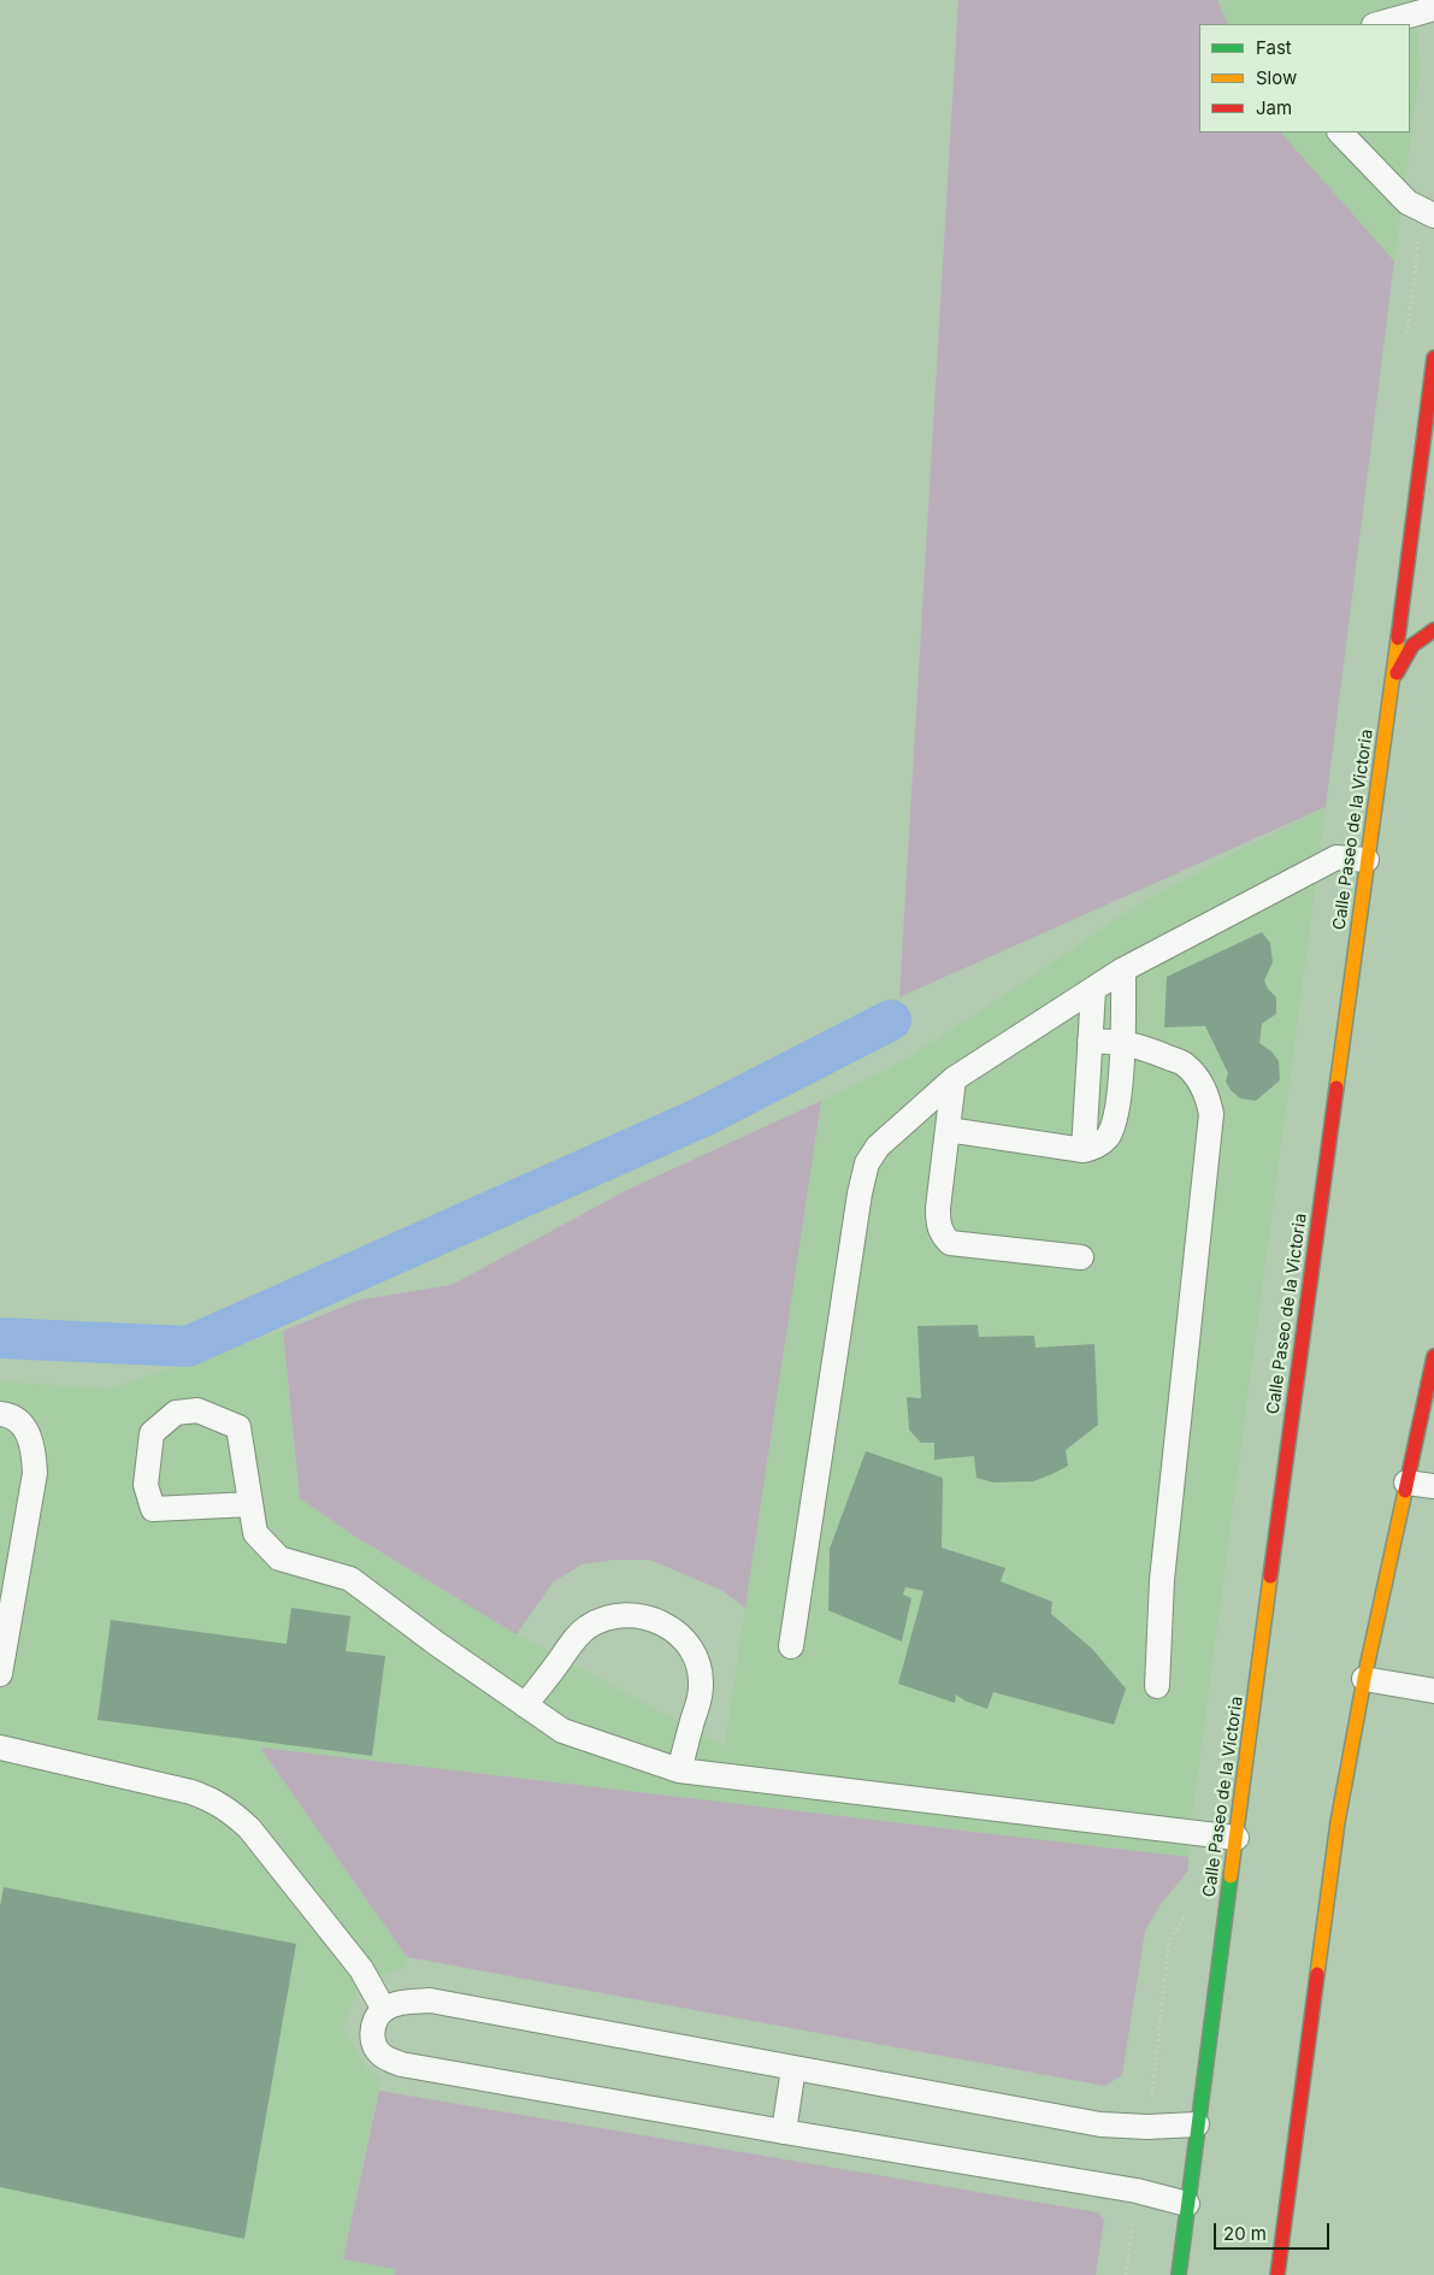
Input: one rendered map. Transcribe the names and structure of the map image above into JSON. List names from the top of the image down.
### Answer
{
  "streets": {
    "main road": ["Calle Paseo de la Victoria"]
  },
  "legend": ["Fast", "Slow", "Jam"],
  "scale_bar": "20 m"
}
